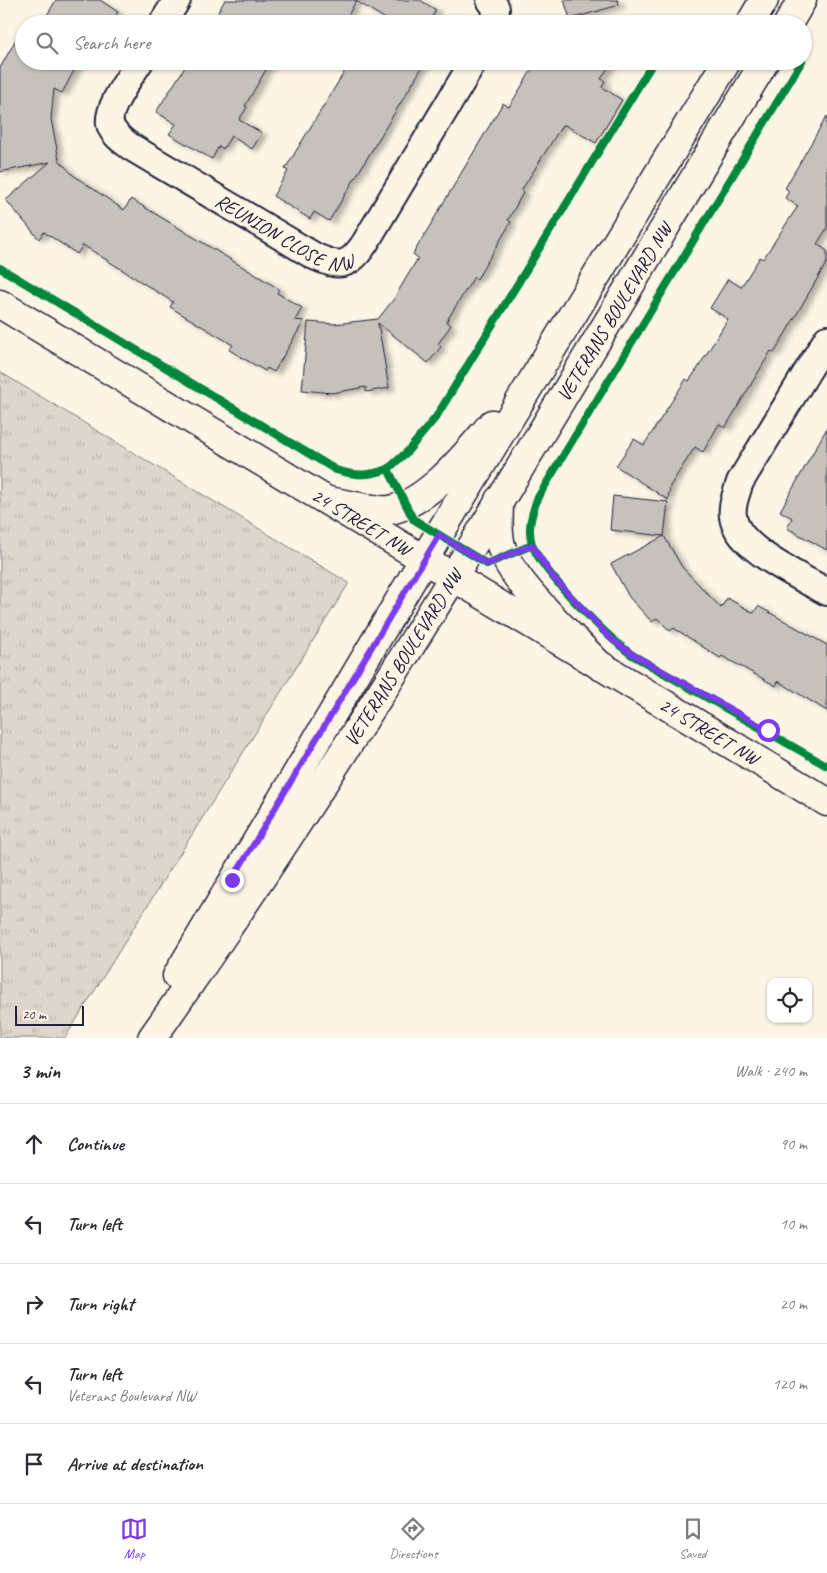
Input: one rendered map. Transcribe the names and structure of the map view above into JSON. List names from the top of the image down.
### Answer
{
  "streets": {
    "main road": ["VETERANS BOULEVARD NW", "24 STREET NW"],
    "street": ["REUNION CLOSE NW"]
  },
  "crossings": [
    ["VETERANS BOULEVARD NW", "24 STREET NW"]
  ],
  "scale_bar": "20 m",
  "page": {
    "search": "Search here",
    "scale": "20 m",
    "heading": ["3 min", "Walk · 240 m"],
    "list": [
      ["Continue", "90 m"],
      ["Turn left", "10 m"],
      ["Turn right", "20 m"],
      ["Turn left", "Veterans Boulevard NW", "120 m"],
      "Arrive at destination"
    ],
    "nav": ["Map", "Directions", "Saved"]
  }
}
